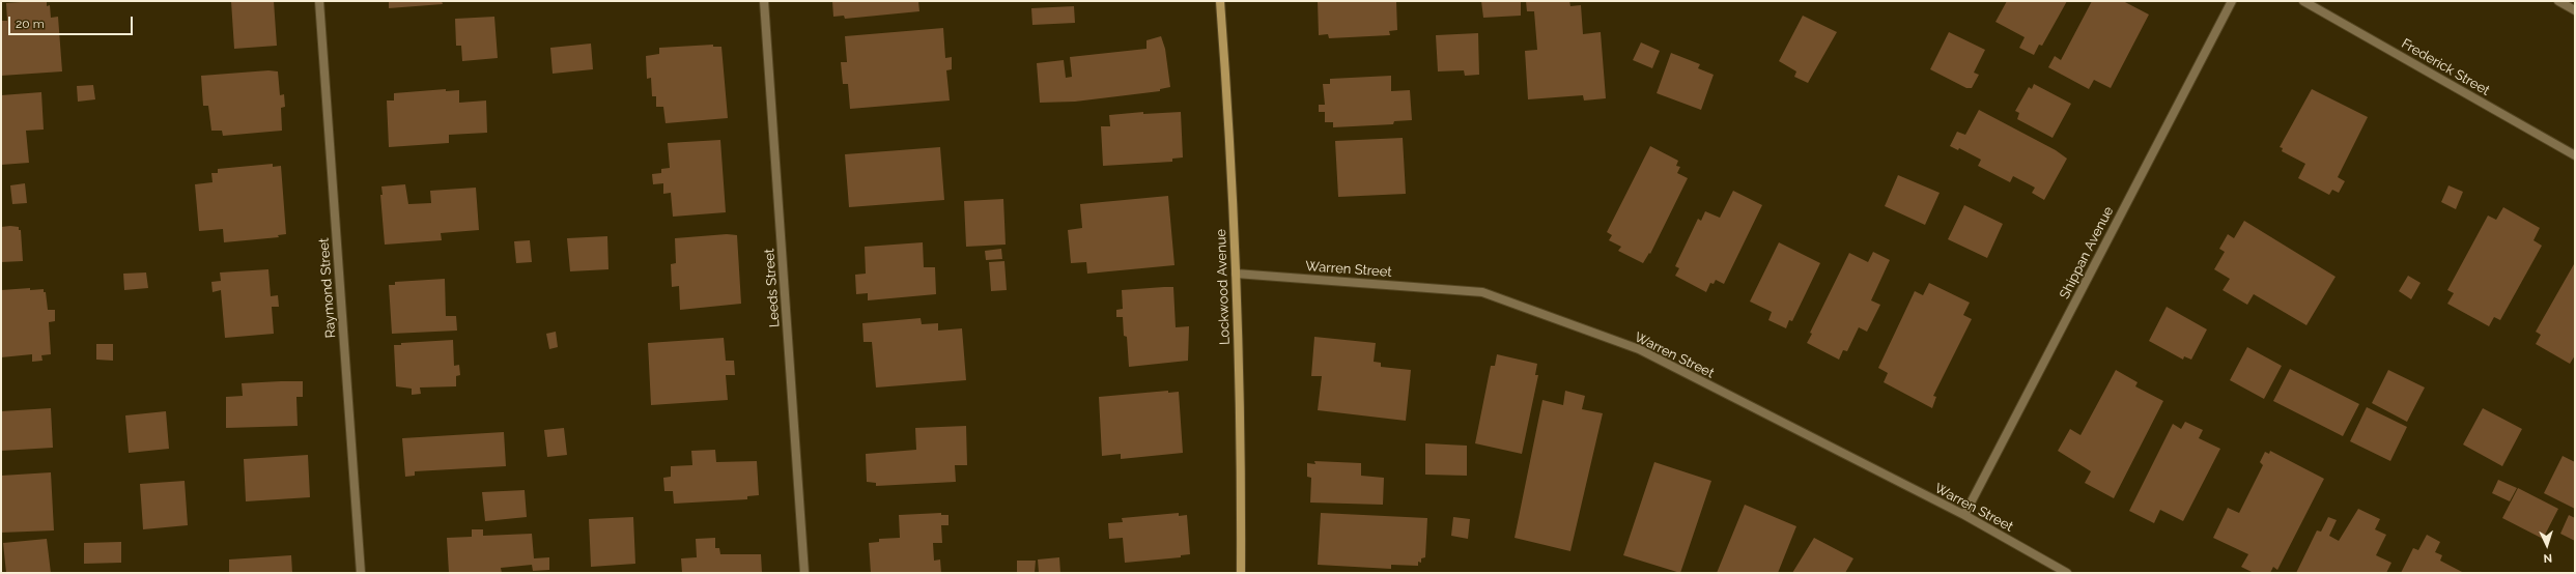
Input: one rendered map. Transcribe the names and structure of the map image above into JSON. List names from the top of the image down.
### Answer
{
  "streets": {
    "street": [
      "Frederick Street",
      "Shippan Avenue",
      "Warren Street",
      "Lockwood Avenue",
      "Raymond Street",
      "Leeds Street"
    ]
  },
  "crossings": [
    ["Shippan Avenue", "Warren Street"],
    ["Warren Street", "Lockwood Avenue"]
  ],
  "scale_bar": "20 m",
  "north": "bottom"
}
